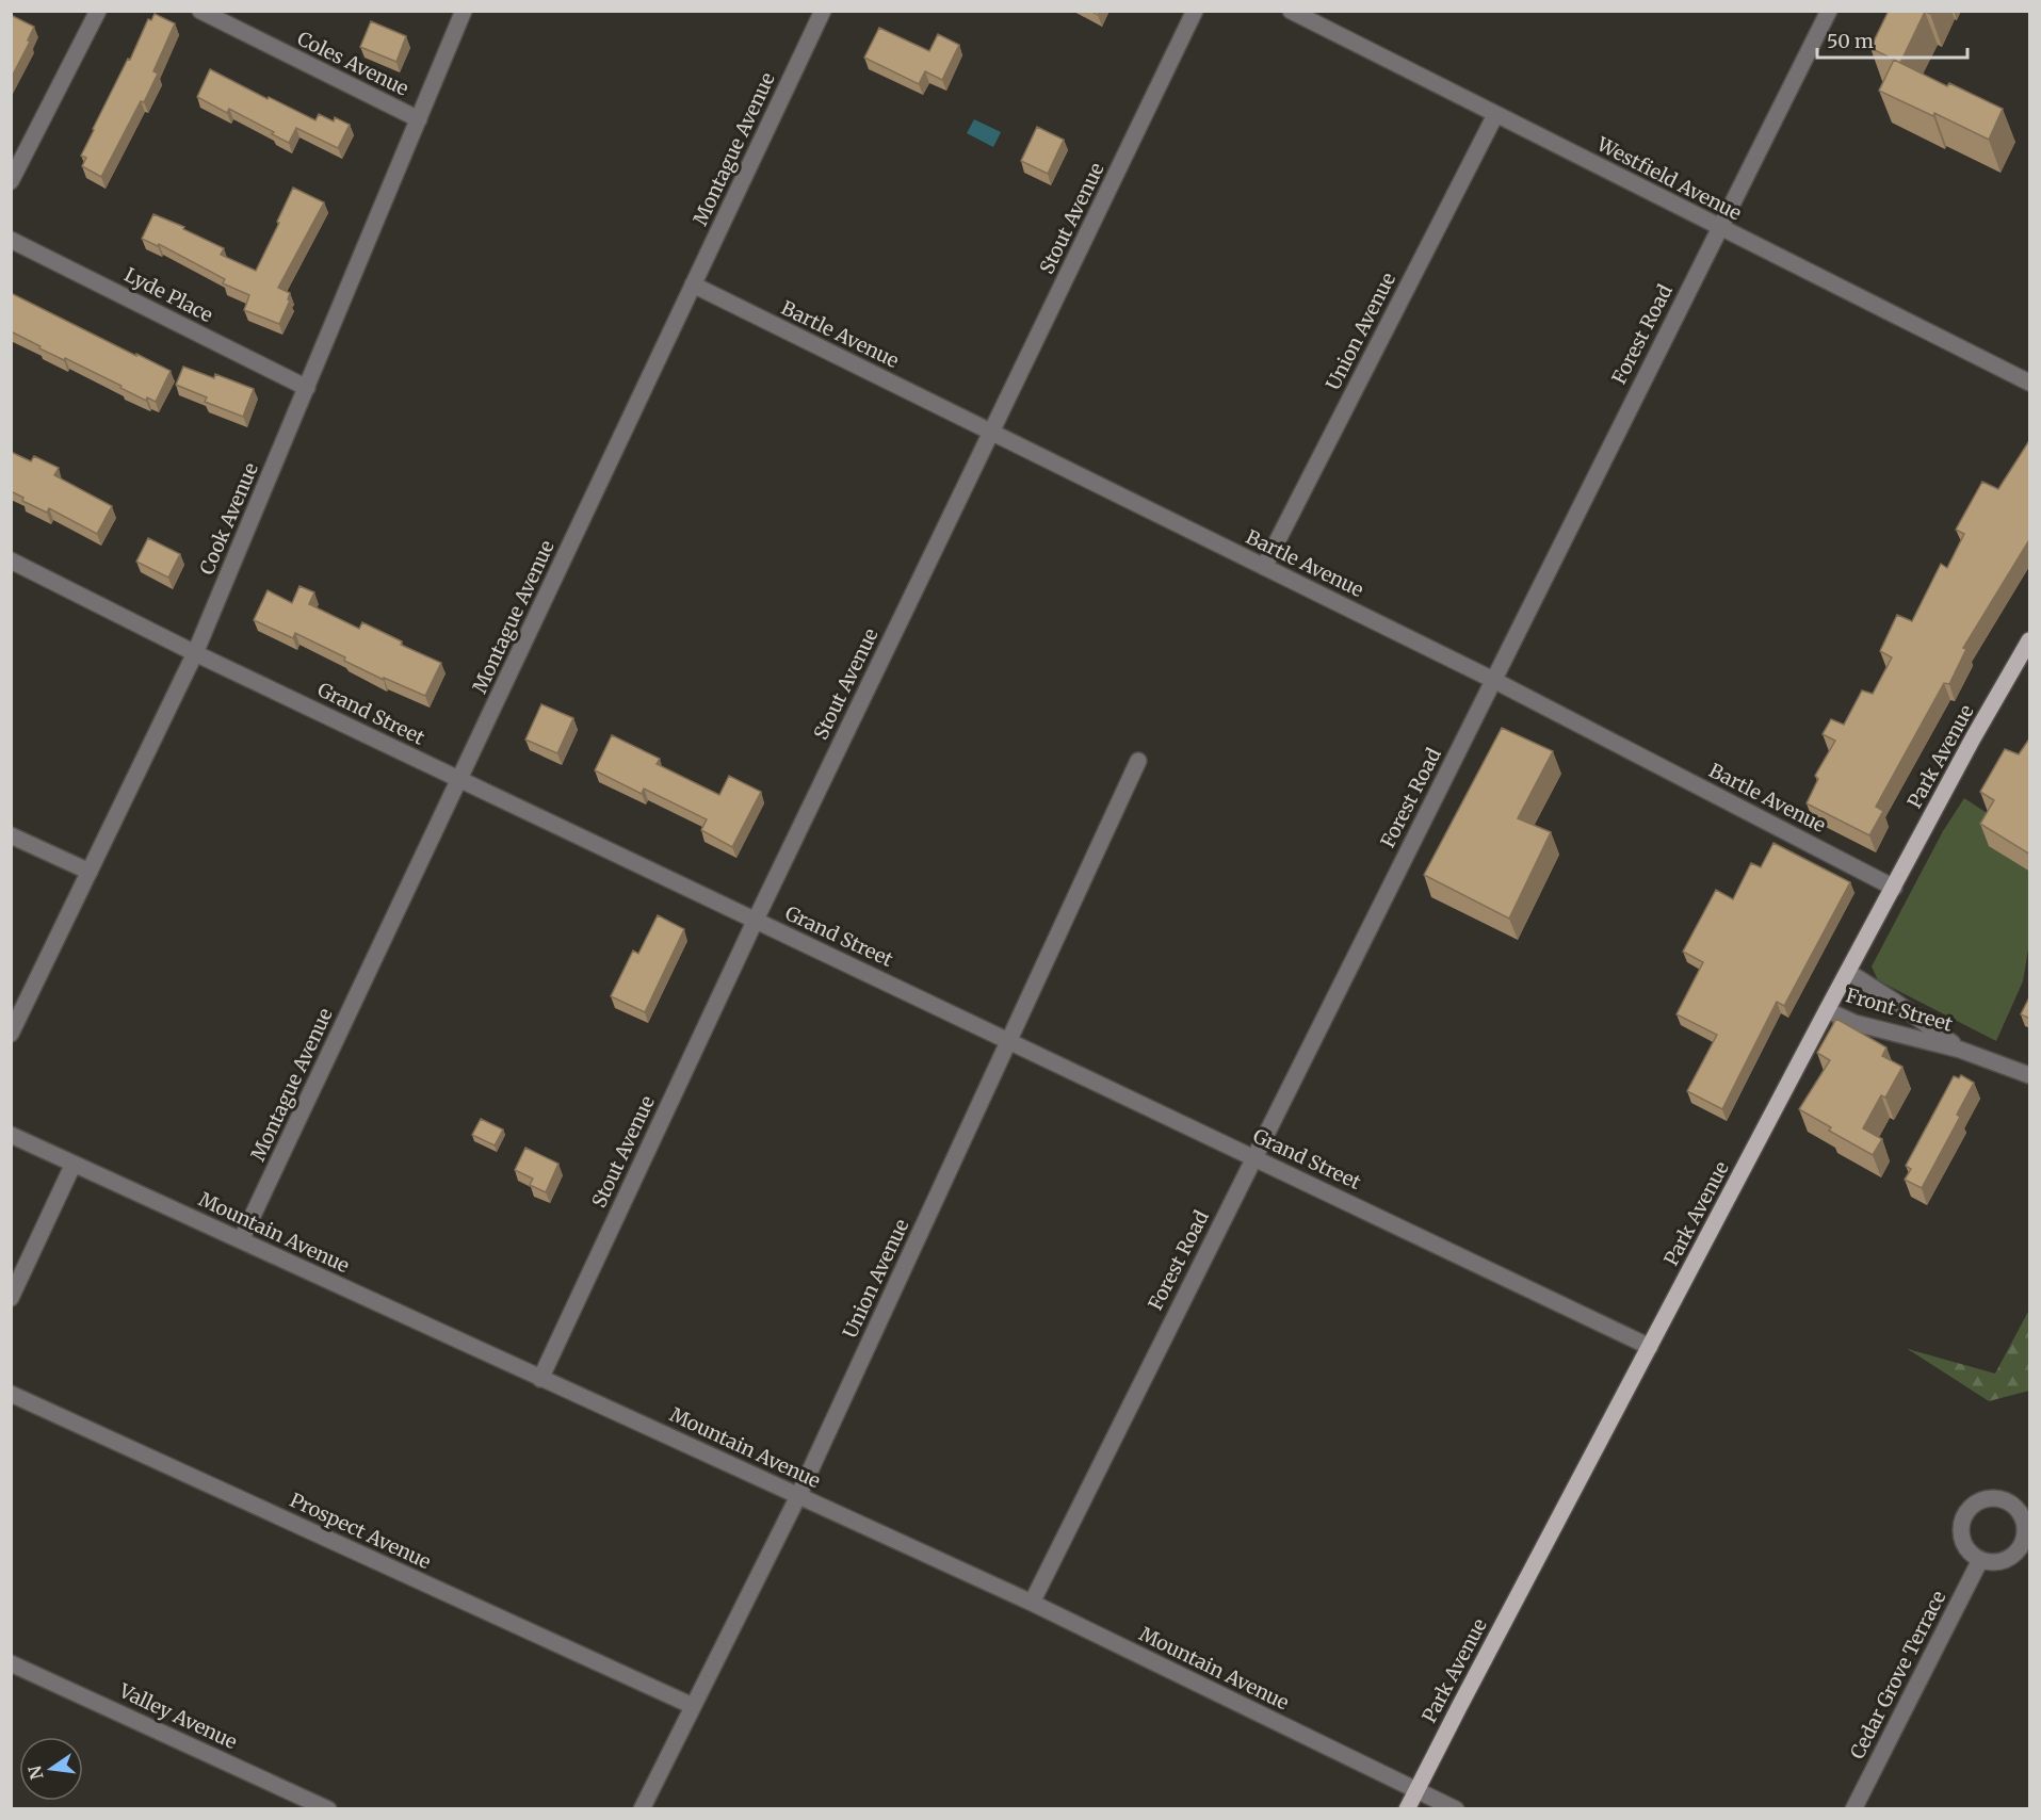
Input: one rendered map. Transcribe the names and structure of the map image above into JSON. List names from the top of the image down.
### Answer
{
  "streets": {
    "main road": ["Park Avenue"],
    "street": [
      "Coles Avenue",
      "Montague Avenue",
      "Westfield Avenue",
      "Stout Avenue",
      "Lyde Place",
      "Union Avenue",
      "Bartle Avenue",
      "Forest Road",
      "Cook Avenue",
      "Grand Street",
      "Front Street",
      "Mountain Avenue",
      "Prospect Avenue",
      "Cedar Grove Terrace",
      "Valley Avenue"
    ]
  },
  "crossings": [
    ["Coles Avenue", "Cook Avenue"],
    ["Montague Avenue", "Bartle Avenue"],
    ["Montague Avenue", "Grand Street"],
    ["Montague Avenue", "Mountain Avenue"],
    ["Westfield Avenue", "Union Avenue"],
    ["Westfield Avenue", "Forest Road"],
    ["Stout Avenue", "Bartle Avenue"],
    ["Stout Avenue", "Grand Street"],
    ["Stout Avenue", "Mountain Avenue"],
    ["Lyde Place", "Cook Avenue"],
    ["Union Avenue", "Bartle Avenue"],
    ["Union Avenue", "Grand Street"],
    ["Union Avenue", "Mountain Avenue"],
    ["Union Avenue", "Prospect Avenue"],
    ["Bartle Avenue", "Forest Road"],
    ["Bartle Avenue", "Park Avenue"],
    ["Forest Road", "Grand Street"],
    ["Forest Road", "Mountain Avenue"],
    ["Cook Avenue", "Grand Street"],
    ["Grand Street", "Park Avenue"],
    ["Park Avenue", "Front Street"],
    ["Park Avenue", "Mountain Avenue"]
  ],
  "scale_bar": "50 m",
  "north": "left"
}
